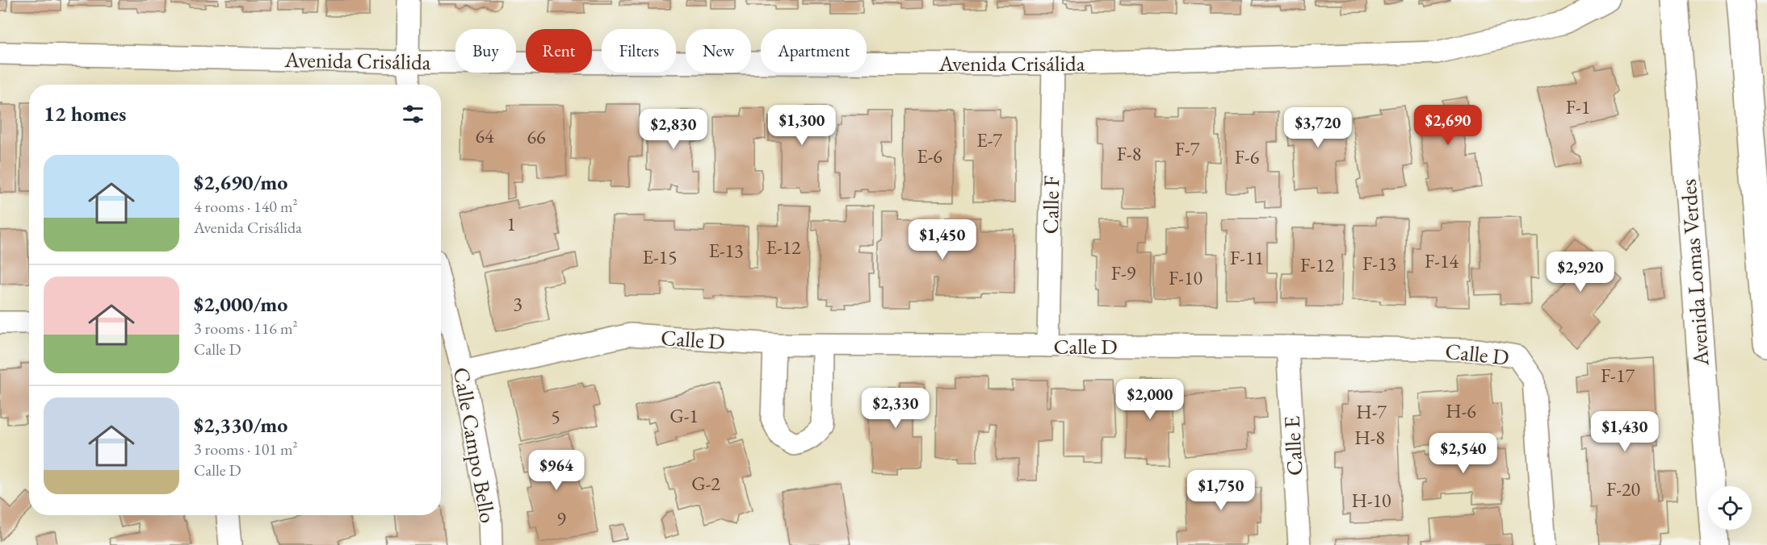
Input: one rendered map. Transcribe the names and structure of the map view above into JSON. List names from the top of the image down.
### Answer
{
  "streets": {
    "main road": ["Avenida Lomas Verdes"],
    "street": [
      "Avenida Crisálida",
      "Calle F",
      "Calle D",
      "Calle Campo Bello",
      "Calle E"
    ]
  },
  "crossings": [
    ["Avenida Crisálida", "Calle F"],
    ["Calle F", "Calle D"],
    ["Calle D", "Calle Campo Bello"],
    ["Calle D", "Calle E"]
  ],
  "house_numbers": [
    "F-1",
    "64",
    "66",
    "E-7",
    "F-7",
    "F-8",
    "E-6",
    "F-6",
    "1",
    "E-12",
    "E-13",
    "E-15",
    "F-11",
    "F-14",
    "F-13",
    "F-12",
    "F-9",
    "F-10",
    "3",
    "F-17",
    "H-6",
    "H-7",
    "G-1",
    "5",
    "H-8",
    "G-2",
    "F-20",
    "H-10",
    "9"
  ],
  "page": {
    "chip": [
      "Buy",
      "Rent",
      "Filters",
      "New",
      "Apartment"
    ],
    "heading": "12 homes",
    "price": [
      "$1,300",
      "$2,690",
      "$3,720",
      "$2,830",
      "$1,450",
      "$2,920",
      "$2,000",
      "$2,330",
      "$1,430",
      "$2,540",
      "$964",
      "$1,750"
    ],
    "list": [
      {
        "name": "$2,690/mo",
        "note": "4 rooms · 140 m² · Avenida Crisálida"
      },
      {
        "name": "$2,000/mo",
        "note": "3 rooms · 116 m² · Calle D"
      },
      {
        "name": "$2,330/mo",
        "note": "3 rooms · 101 m² · Calle D"
      }
    ]
  }
}
